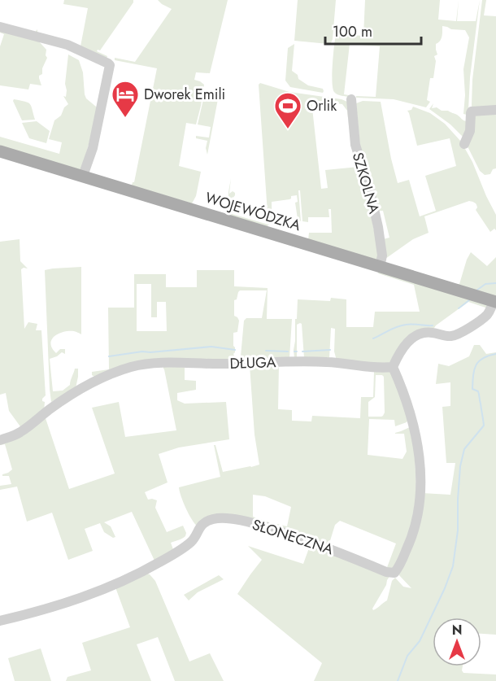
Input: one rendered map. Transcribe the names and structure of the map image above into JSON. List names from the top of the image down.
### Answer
{
  "streets": {
    "main road": ["WOJEWÓDZKA"],
    "street": ["SZKOLNA", "DŁUGA", "SŁONECZNA"]
  },
  "crossings": [
    ["SZKOLNA", "WOJEWÓDZKA"],
    ["DŁUGA", "SŁONECZNA"]
  ],
  "places": {
    "hotel": ["Dworek Emili"],
    "sports": ["Orlik"]
  },
  "scale_bar": "100 m",
  "north": "top"
}
